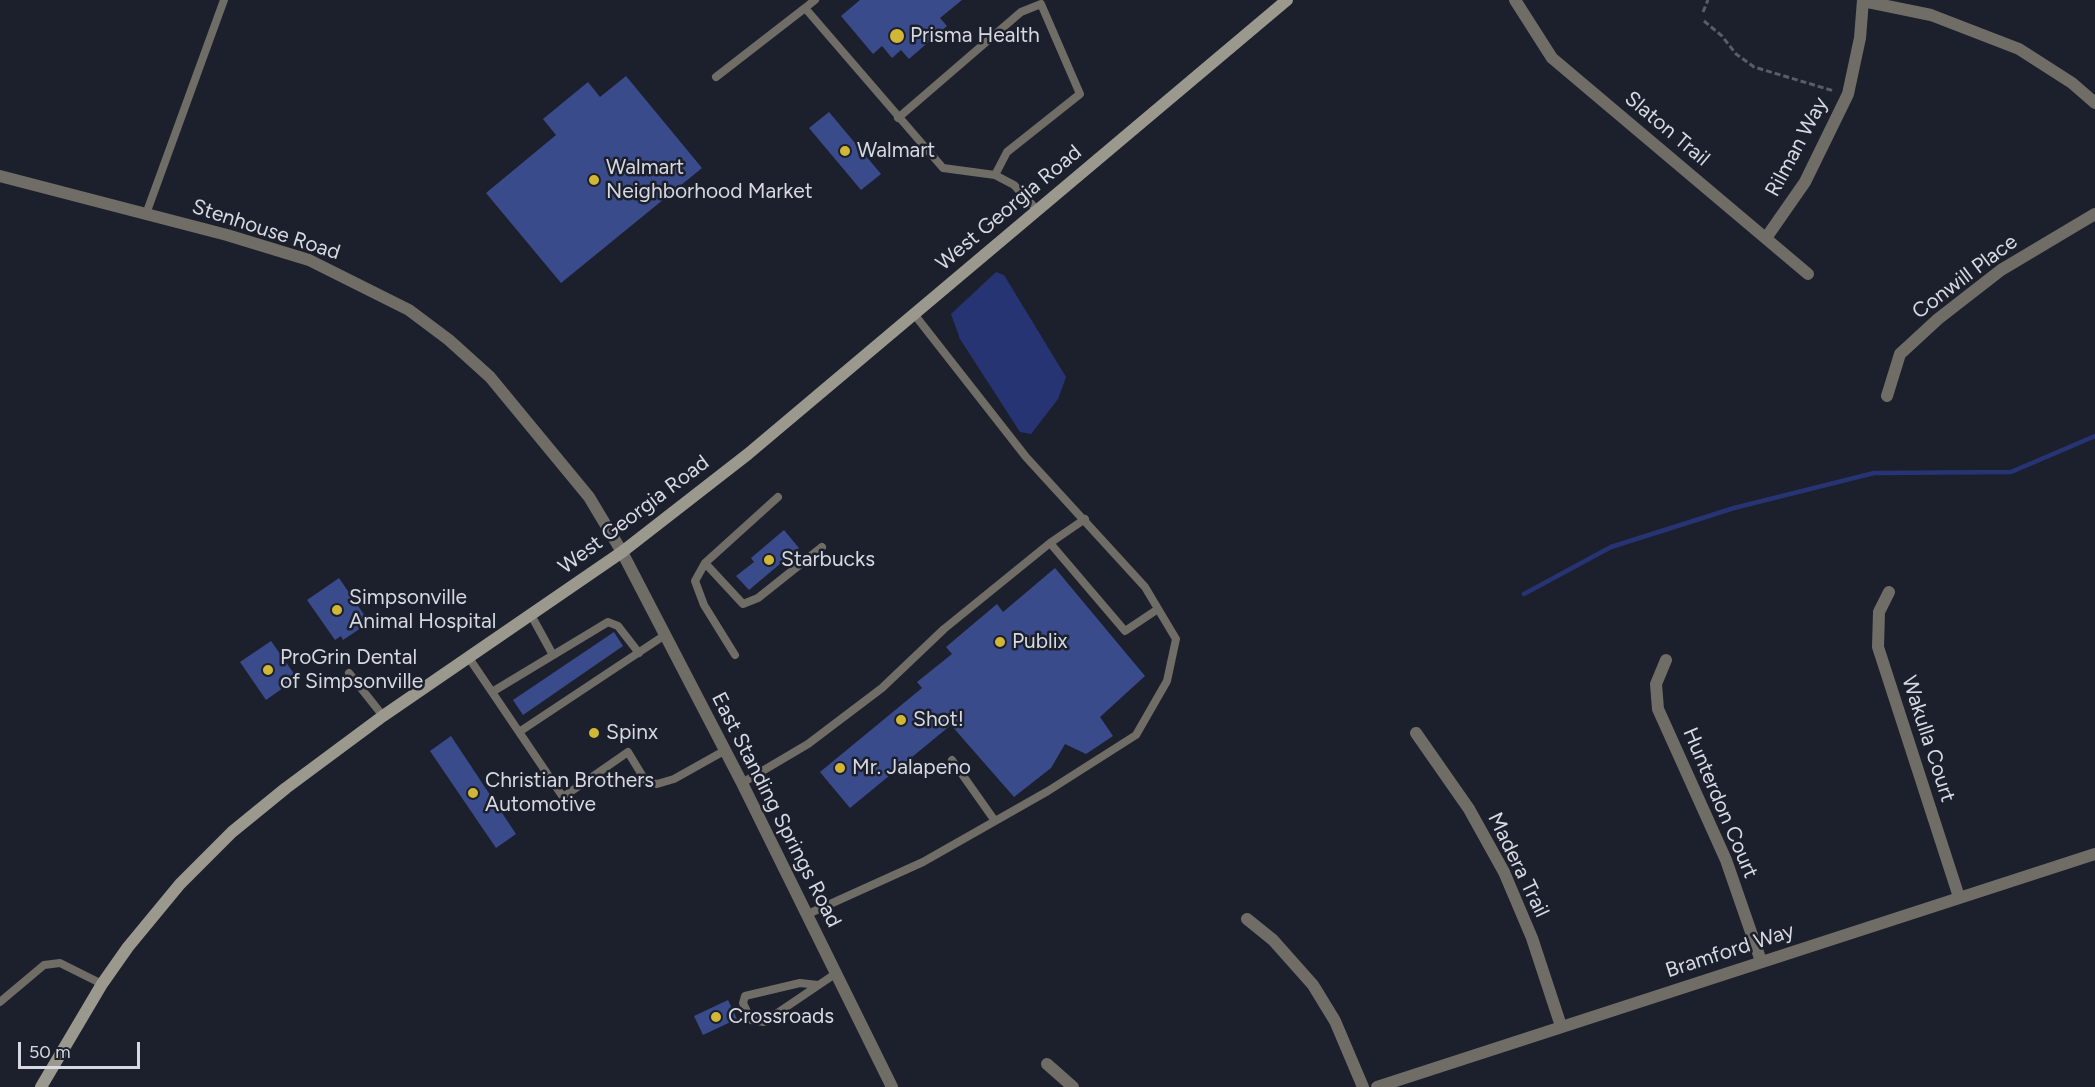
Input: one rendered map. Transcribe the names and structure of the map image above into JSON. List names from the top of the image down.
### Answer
{
  "streets": {
    "main road": ["West Georgia Road"],
    "street": [
      "Slaton Trail",
      "Rilman Way",
      "Stenhouse Road",
      "Conwill Place",
      "Wakulla Court",
      "Hunterdon Court",
      "East Standing Springs Road",
      "Madera Trail",
      "Bramford Way"
    ]
  },
  "crossings": [
    ["Slaton Trail", "Rilman Way"],
    ["West Georgia Road", "Stenhouse Road"],
    ["West Georgia Road", "East Standing Springs Road"],
    ["Stenhouse Road", "East Standing Springs Road"],
    ["Wakulla Court", "Bramford Way"],
    ["Hunterdon Court", "Bramford Way"],
    ["Madera Trail", "Bramford Way"]
  ],
  "places": [
    "Prisma Health",
    "Walmart",
    "Walmart Neighborhood Market",
    "Starbucks",
    "Simpsonville Animal Hospital",
    "Publix",
    "ProGrin Dental of Simpsonville",
    "Shot!",
    "Spinx",
    "Mr. Jalapeno",
    "Christian Brothers Automotive",
    "Crossroads"
  ],
  "scale_bar": "50 m"
}
